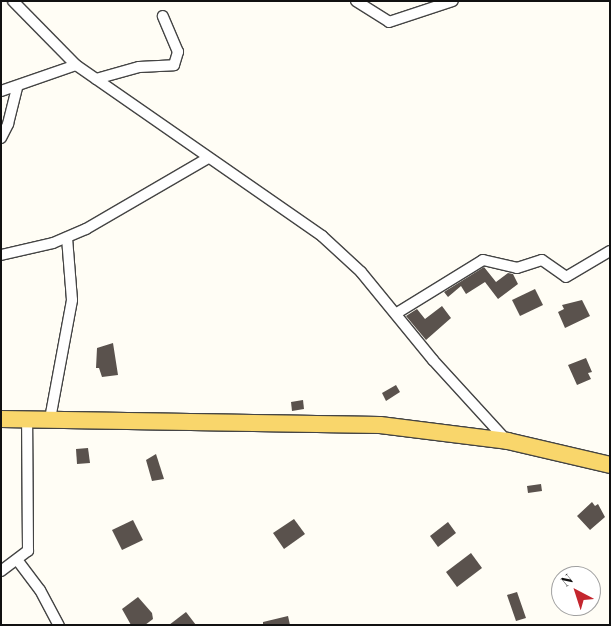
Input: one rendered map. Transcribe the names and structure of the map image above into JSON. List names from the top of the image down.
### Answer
{
  "north": "top left"
}
